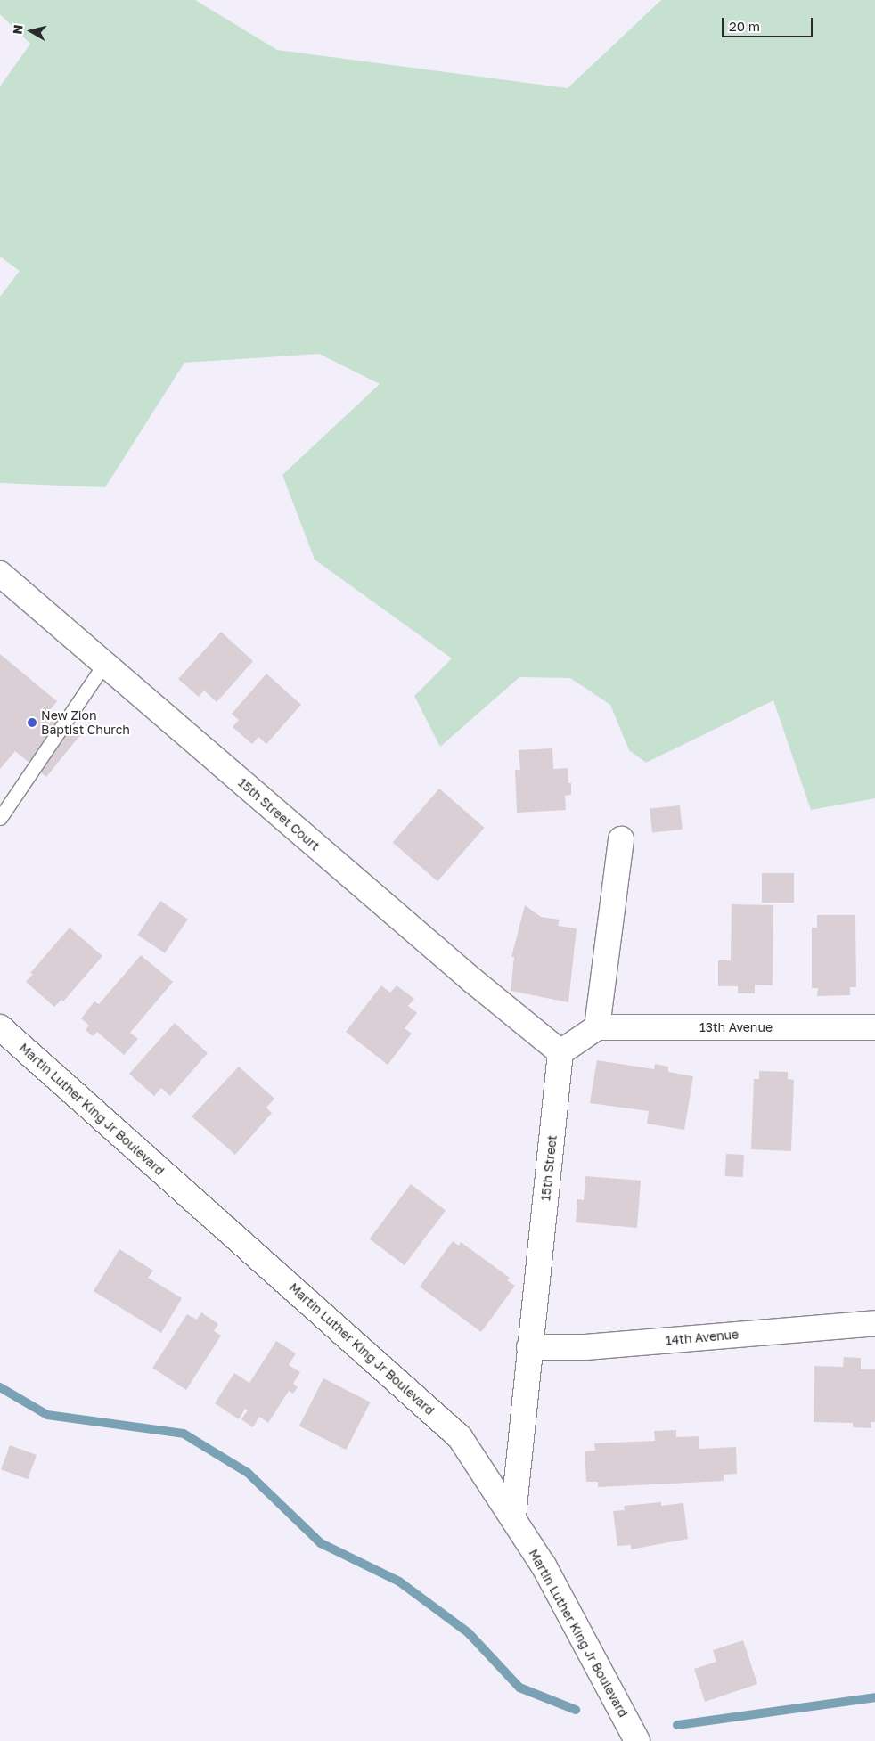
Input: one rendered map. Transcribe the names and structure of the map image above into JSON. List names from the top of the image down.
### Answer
{
  "streets": {
    "street": [
      "15th Street Court",
      "13th Avenue",
      "Martin Luther King Jr Boulevard",
      "15th Street",
      "14th Avenue"
    ]
  },
  "crossings": [
    ["15th Street Court", "15th Street"],
    ["Martin Luther King Jr Boulevard", "15th Street"],
    ["15th Street", "14th Avenue"]
  ],
  "places": ["New Zion Baptist Church"],
  "scale_bar": "20 m",
  "north": "left"
}
